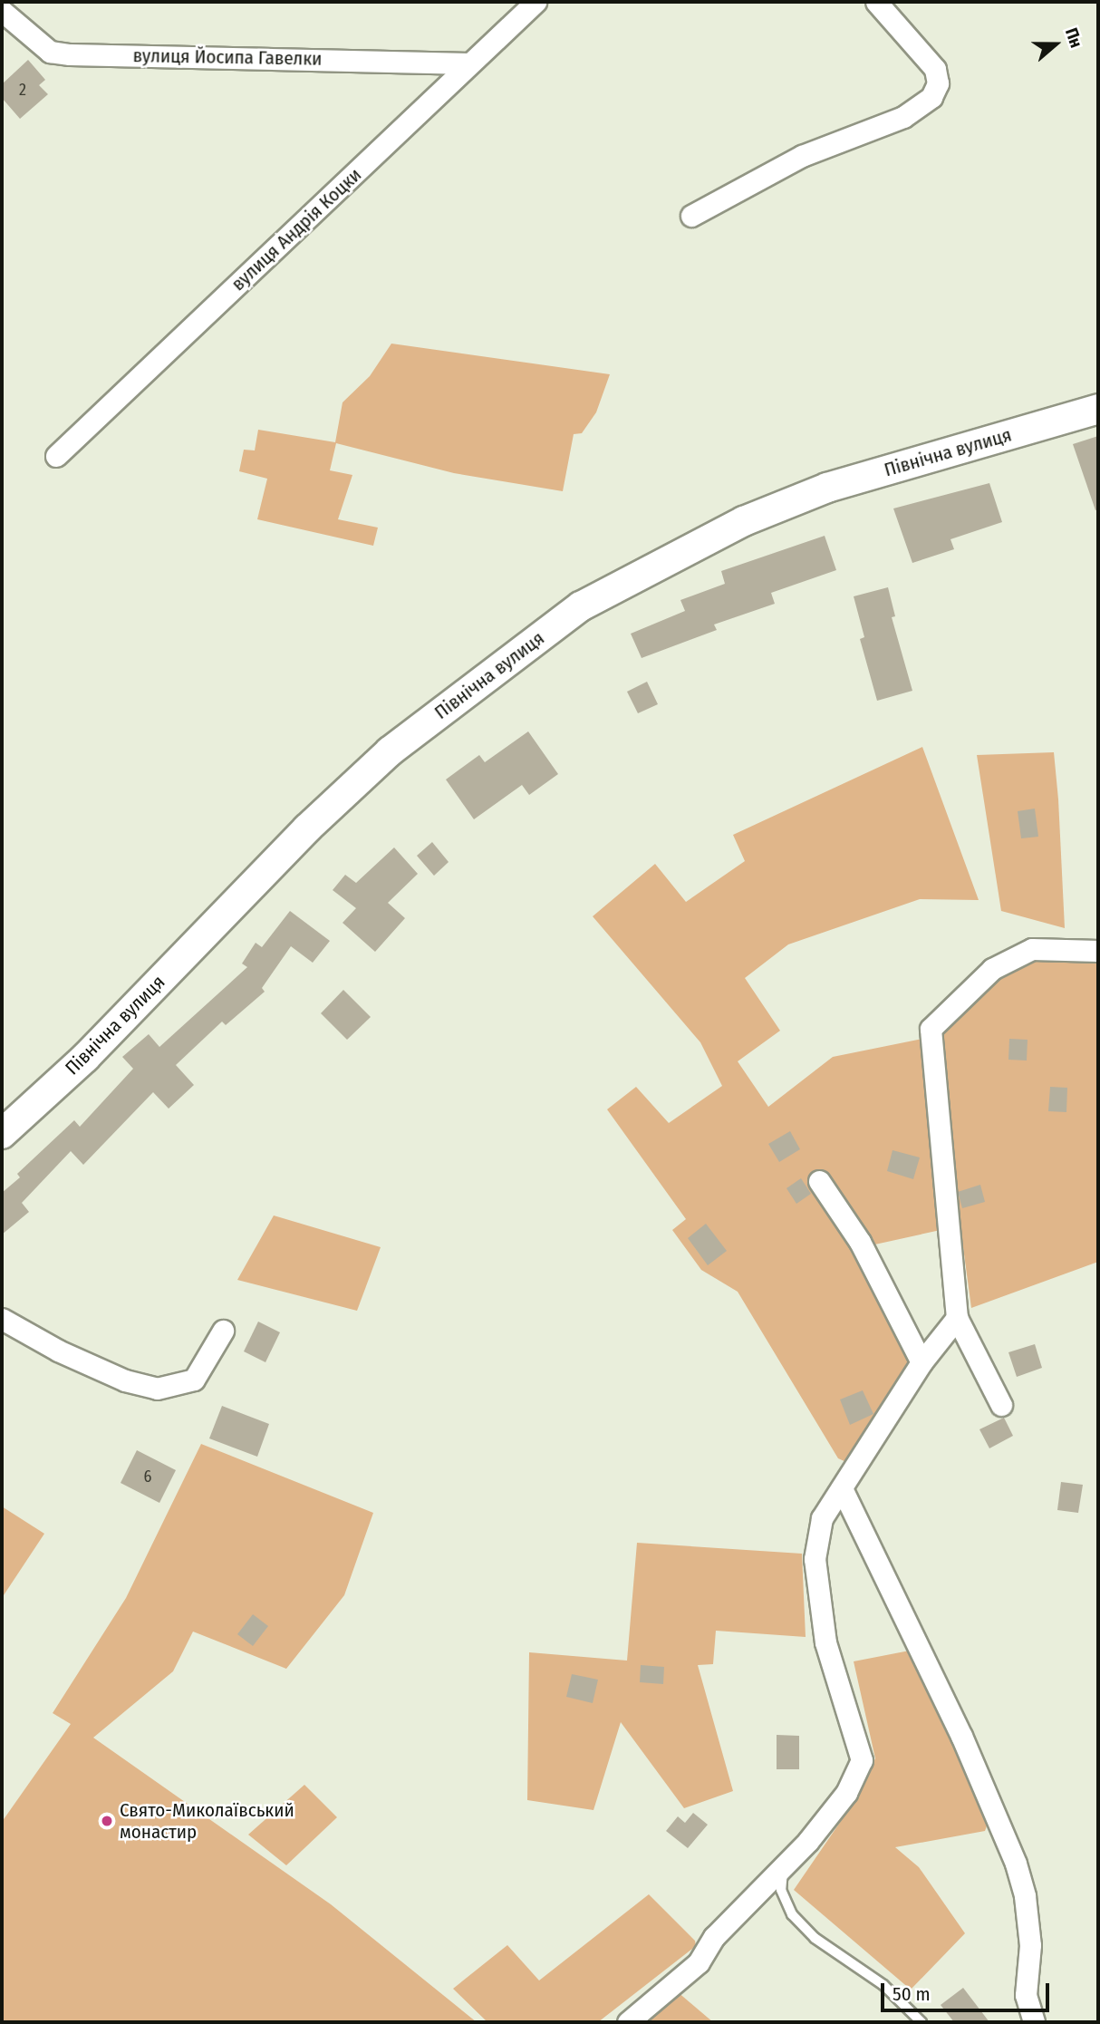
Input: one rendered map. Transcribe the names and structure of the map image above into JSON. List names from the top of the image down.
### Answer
{
  "streets": {
    "street": ["вулиця Йосипа Гавелки", "вулиця Андрія Коцки", "Північна вулиця"]
  },
  "crossings": [
    ["вулиця Йосипа Гавелки", "вулиця Андрія Коцки"]
  ],
  "places": ["Свято-Миколаївський монастир"],
  "house_numbers": ["2", "6"],
  "scale_bar": "50 m",
  "north": "right"
}
